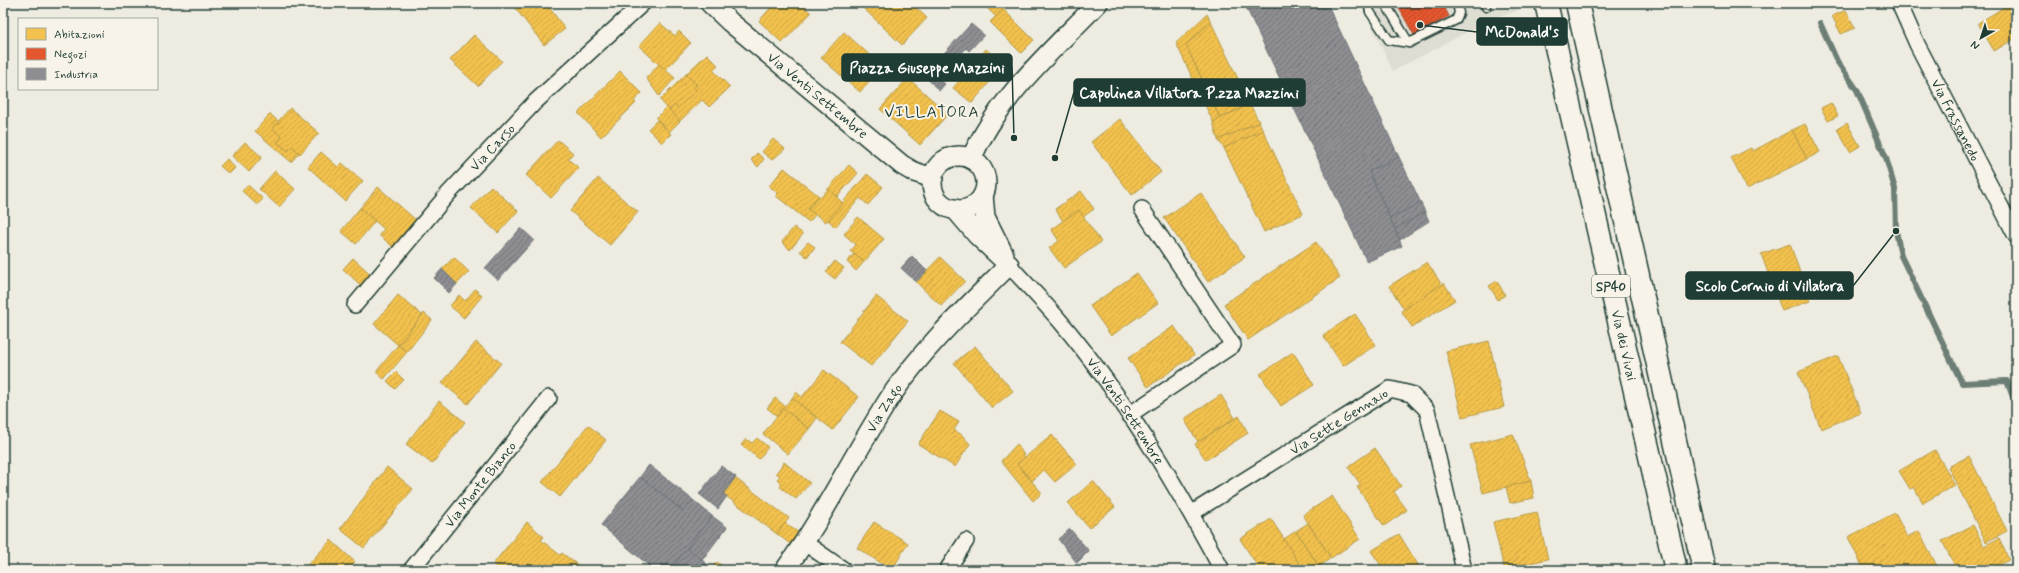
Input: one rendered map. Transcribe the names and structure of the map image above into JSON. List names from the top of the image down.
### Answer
{
  "streets": {
    "main road": ["SP40", "Via dei Vivai"],
    "street": [
      "Via Venti Settembre",
      "Via Frassanedo",
      "Via Carso",
      "Via Zago",
      "Via Sette Gennaio",
      "Via Monte Bianco"
    ]
  },
  "crossings": [
    ["Via Venti Settembre", "Via Zago"],
    ["Via Venti Settembre", "Via Sette Gennaio"]
  ],
  "districts": ["VILLATORA"],
  "places": [
    "McDonald's",
    "Piazza Giuseppe Mazzini",
    "Capolinea Villatora P.zza Mazzini",
    "Scolo Cornio di Villatora"
  ],
  "legend": ["Abitazioni", "Negozi", "Industria"],
  "north": "bottom left"
}
